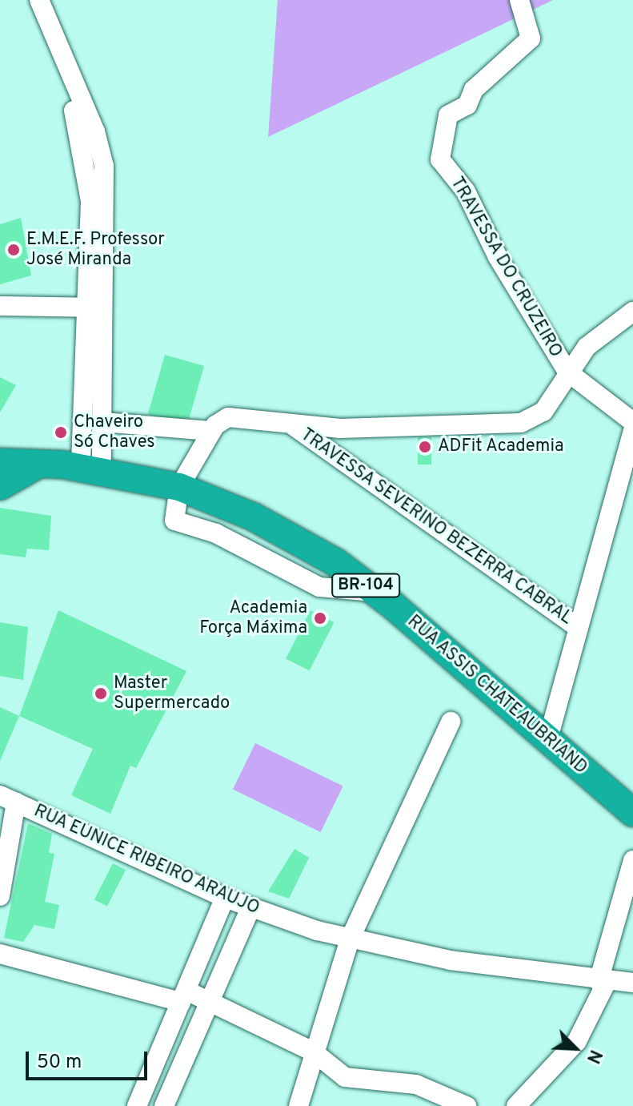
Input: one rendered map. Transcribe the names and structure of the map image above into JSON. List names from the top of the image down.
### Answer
{
  "streets": {
    "highway": ["BR-104", "RUA ASSIS CHATEAUBRIAND"],
    "street": ["TRAVESSA DO CRUZEIRO", "TRAVESSA SEVERINO BEZERRA CABRAL", "RUA EUNICE RIBEIRO ARAUJO"]
  },
  "places": [
    "E.M.E.F. Professor José Miranda",
    "Chaveiro Só Chaves",
    "ADFit Academia",
    "Academia Força Máxima",
    "Master Supermercado"
  ],
  "scale_bar": "50 m",
  "north": "bottom right"
}
